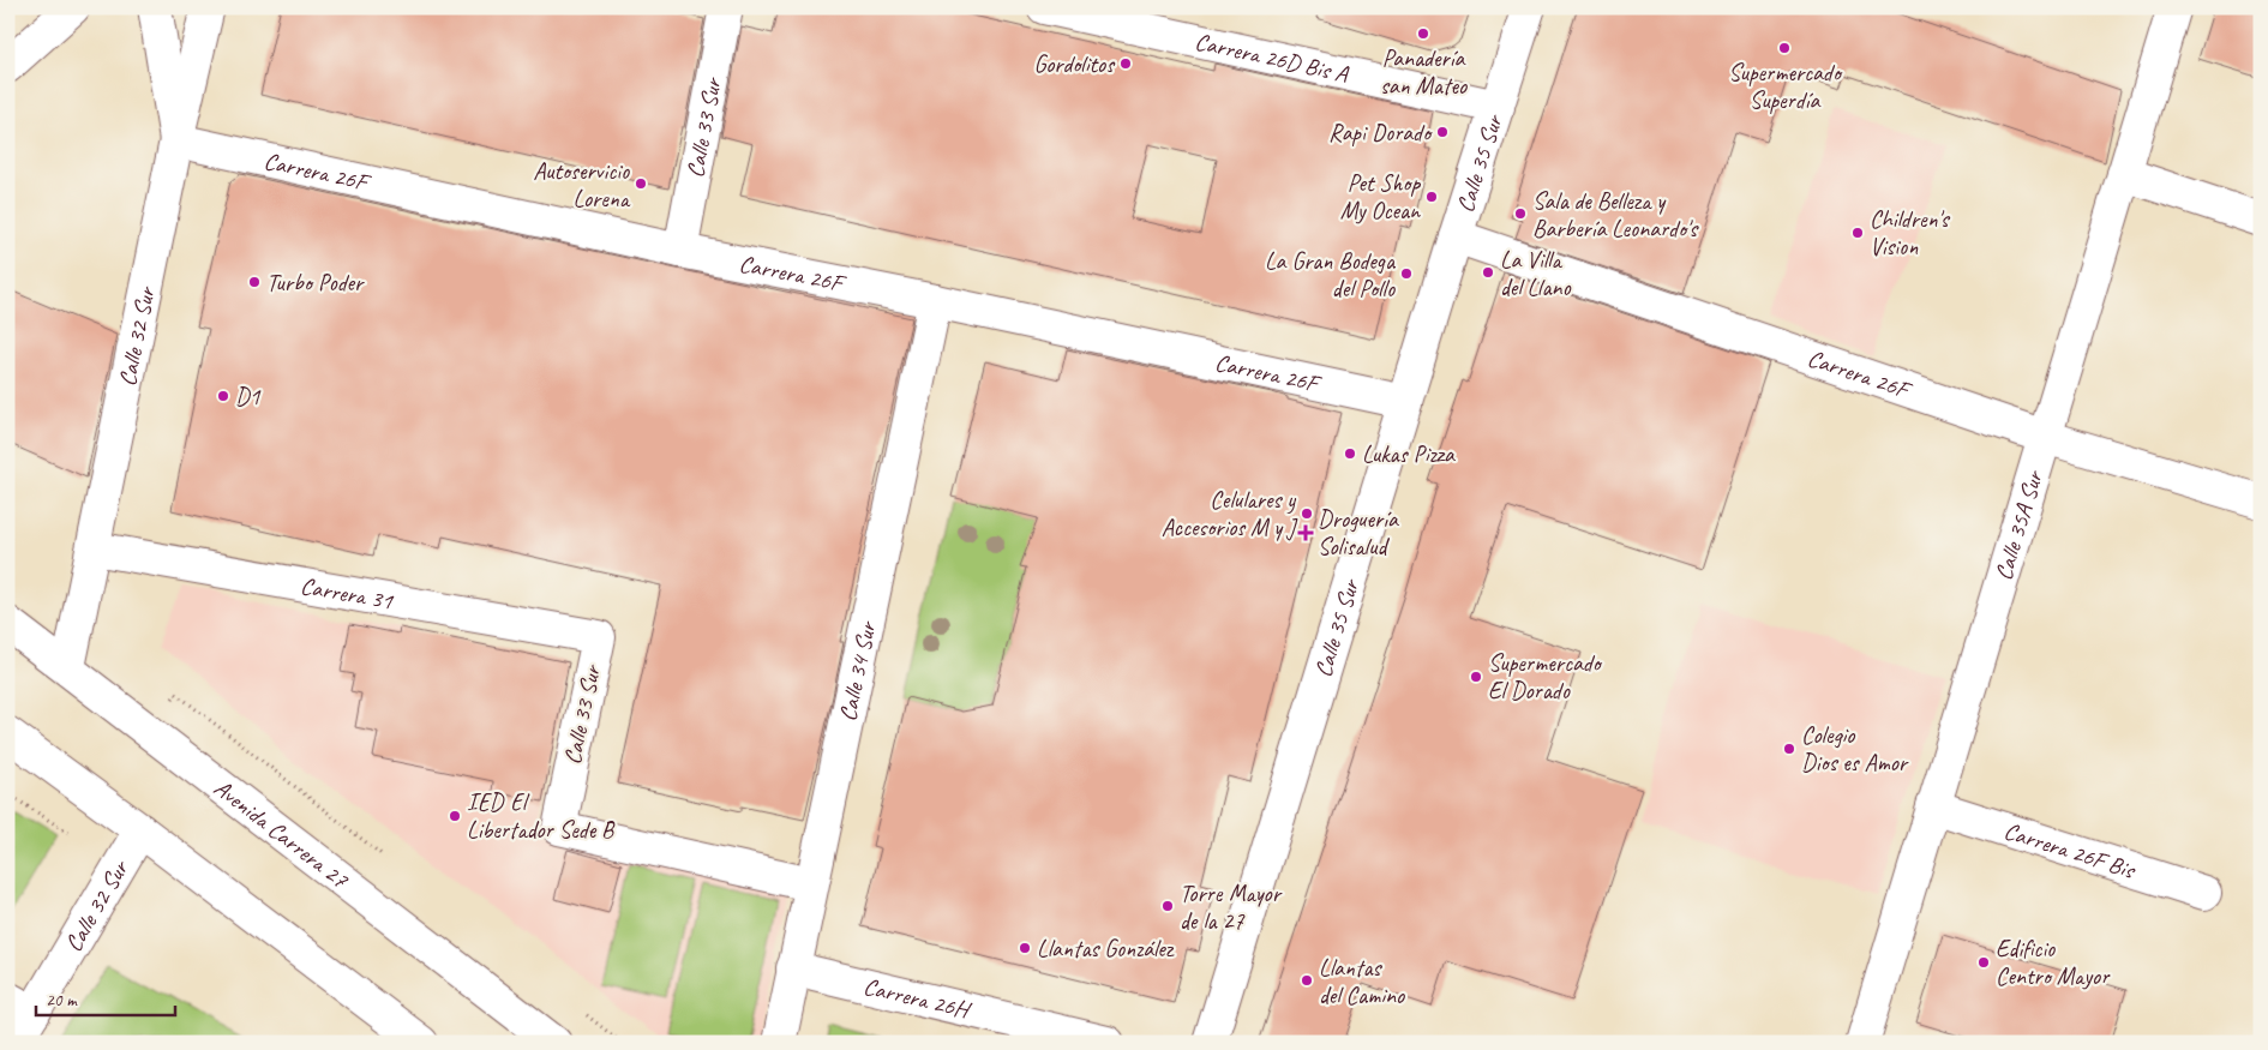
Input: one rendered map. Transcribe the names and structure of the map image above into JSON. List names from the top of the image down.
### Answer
{
  "streets": {
    "street": [
      "Carrera 26D Bis A",
      "Calle 33 Sur",
      "Calle 35 Sur",
      "Carrera 26F",
      "Calle 32 Sur",
      "Calle 35A Sur",
      "Carrera 31",
      "Calle 34 Sur",
      "Avenida Carrera 27",
      "Carrera 26F Bis",
      "Carrera 26H"
    ]
  },
  "crossings": [
    ["Carrera 26D Bis A", "Calle 35 Sur"],
    ["Calle 33 Sur", "Carrera 26F"],
    ["Calle 33 Sur", "Carrera 31"],
    ["Calle 33 Sur", "Calle 34 Sur"],
    ["Calle 35 Sur", "Carrera 26F"],
    ["Carrera 26F", "Calle 32 Sur"],
    ["Carrera 26F", "Calle 35A Sur"],
    ["Carrera 26F", "Calle 34 Sur"],
    ["Calle 32 Sur", "Carrera 31"],
    ["Calle 32 Sur", "Avenida Carrera 27"],
    ["Calle 35A Sur", "Carrera 26F Bis"],
    ["Calle 34 Sur", "Carrera 26H"]
  ],
  "places": {
    "other": [
      "Panadería san Mateo",
      "Supermercado Superdía",
      "Gordolitos",
      "Rapi Dorado",
      "Autoservicio Lorena",
      "Pet Shop My Ocean",
      "Sala de Belleza y Barbería Leonardo's",
      "Children's Vision",
      "La Villa del Llano",
      "La Gran Bodega del Pollo",
      "Turbo Poder",
      "D1",
      "Lukas Pizza",
      "Celulares y Accesorios M y J",
      "Supermercado El Dorado",
      "Colegio Dios es Amor",
      "IED El Libertador Sede B",
      "Torre Mayor de la 27",
      "Llantas González",
      "Edificio Centro Mayor",
      "Llantas del Camino"
    ],
    "health": ["Droguería Solisalud"]
  },
  "scale_bar": "20 m"
}
